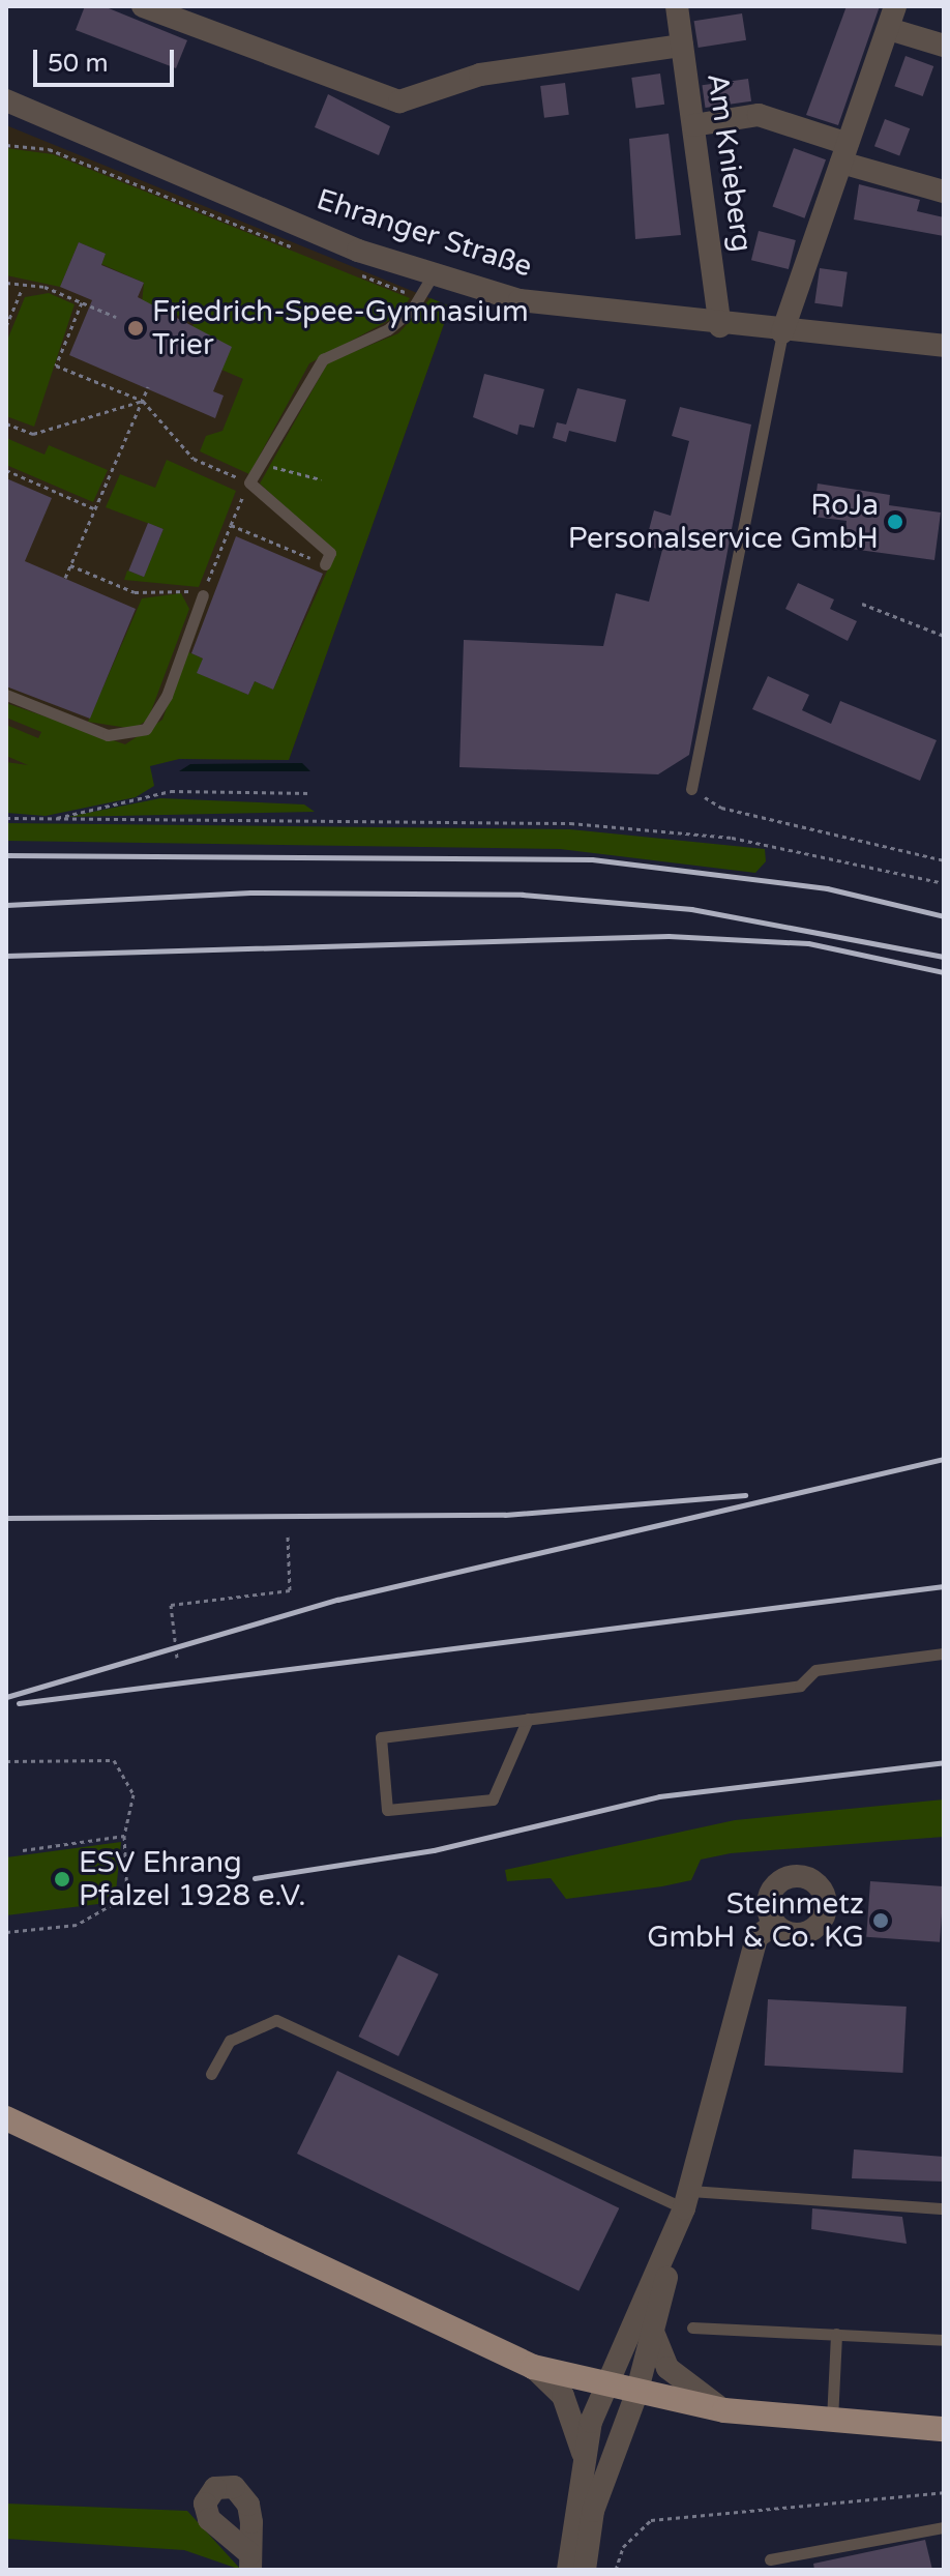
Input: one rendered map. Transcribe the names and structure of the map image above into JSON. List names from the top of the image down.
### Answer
{
  "streets": {
    "street": ["Am Knieberg", "Ehranger Straße"]
  },
  "crossings": [
    ["Am Knieberg", "Ehranger Straße"]
  ],
  "places": [
    "Friedrich-Spee-Gymnasium Trier",
    "RoJa Personalservice GmbH",
    "ESV Ehrang Pfalzel 1928 e.V.",
    "Steinmetz GmbH & Co. KG"
  ],
  "scale_bar": "50 m"
}
